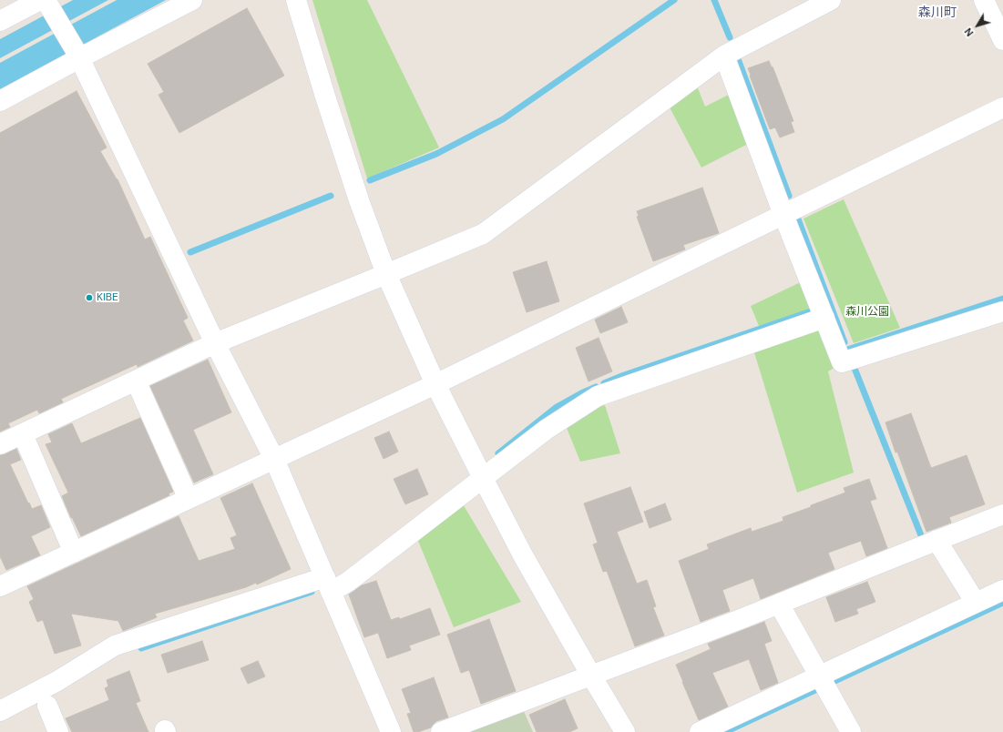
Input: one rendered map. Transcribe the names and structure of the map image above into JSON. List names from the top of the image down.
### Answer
{
  "districts": ["森川町"],
  "parks": ["森川公園"],
  "places": ["KIBE"],
  "north": "bottom left"
}
